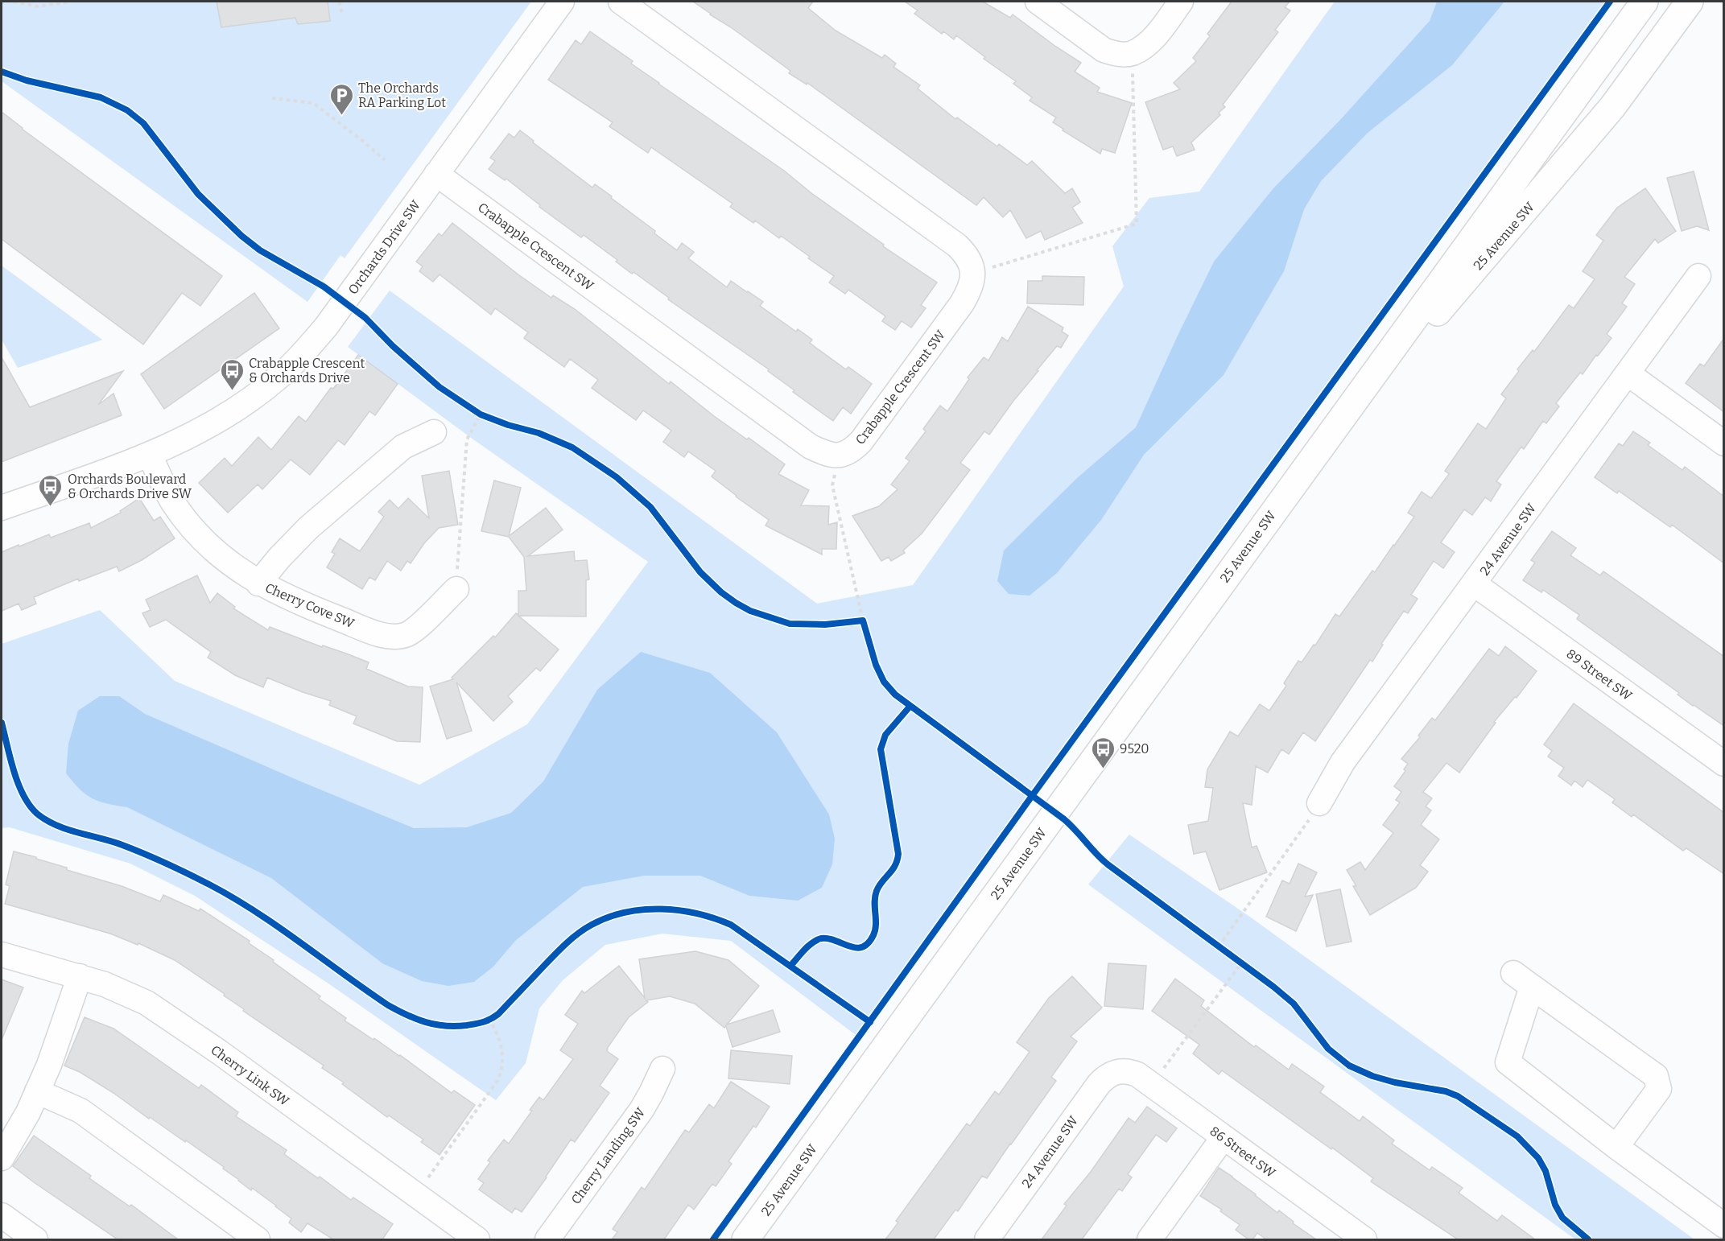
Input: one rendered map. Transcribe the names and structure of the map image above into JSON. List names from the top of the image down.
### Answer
{
  "streets": {
    "main road": ["25 Avenue SW"],
    "street": [
      "Crabapple Crescent SW",
      "Orchards Drive SW",
      "24 Avenue SW",
      "Cherry Cove SW",
      "89 Street SW",
      "Cherry Link SW",
      "86 Street SW",
      "Cherry Landing SW"
    ]
  },
  "crossings": [
    ["Crabapple Crescent SW", "Orchards Drive SW"],
    ["Orchards Drive SW", "Cherry Cove SW"],
    ["24 Avenue SW", "89 Street SW"],
    ["24 Avenue SW", "86 Street SW"]
  ],
  "places": {
    "parking": ["The Orchards RA Parking Lot"],
    "bus stop": ["Crabapple Crescent & Orchards Drive", "Orchards Boulevard & Orchards Drive SW", "9520"]
  }
}
